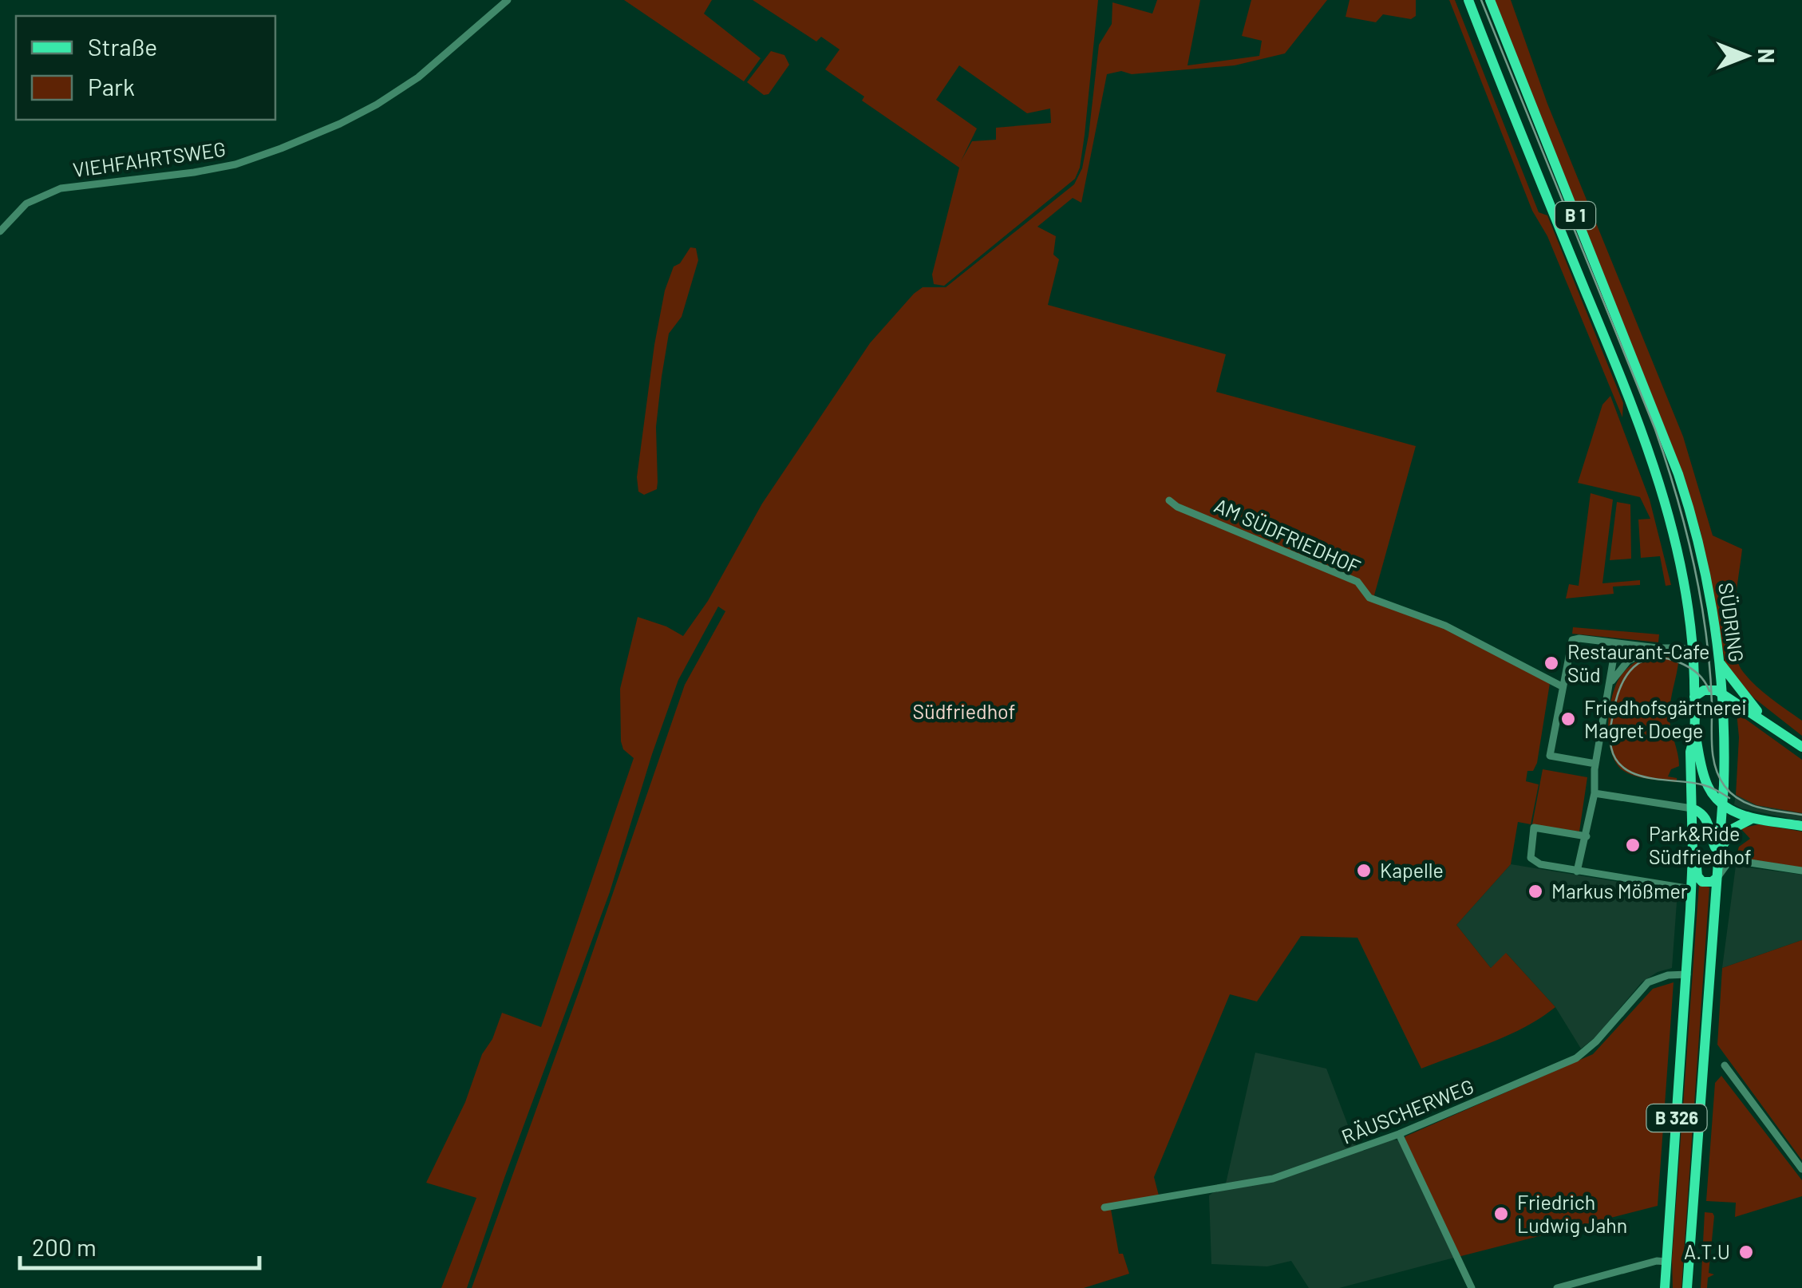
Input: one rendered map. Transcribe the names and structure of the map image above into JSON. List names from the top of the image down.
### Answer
{
  "streets": {
    "main road": ["B 1", "SÜDRING", "B 326"],
    "street": ["VIEHFAHRTSWEG", "AM SÜDFRIEDHOF", "RÄUSCHERWEG"]
  },
  "crossings": [
    ["B 1", "SÜDRING"],
    ["SÜDRING", "RÄUSCHERWEG"]
  ],
  "parks": ["Südfriedhof"],
  "places": [
    "Restaurant-Cafe Süd",
    "Friedhofsgärtnerei Magret Doege",
    "Park&Ride Südfriedhof",
    "Kapelle",
    "Markus Mößmer",
    "Friedrich Ludwig Jahn",
    "A.T.U"
  ],
  "legend": ["Straße", "Park"],
  "scale_bar": "200 m",
  "north": "right"
}
